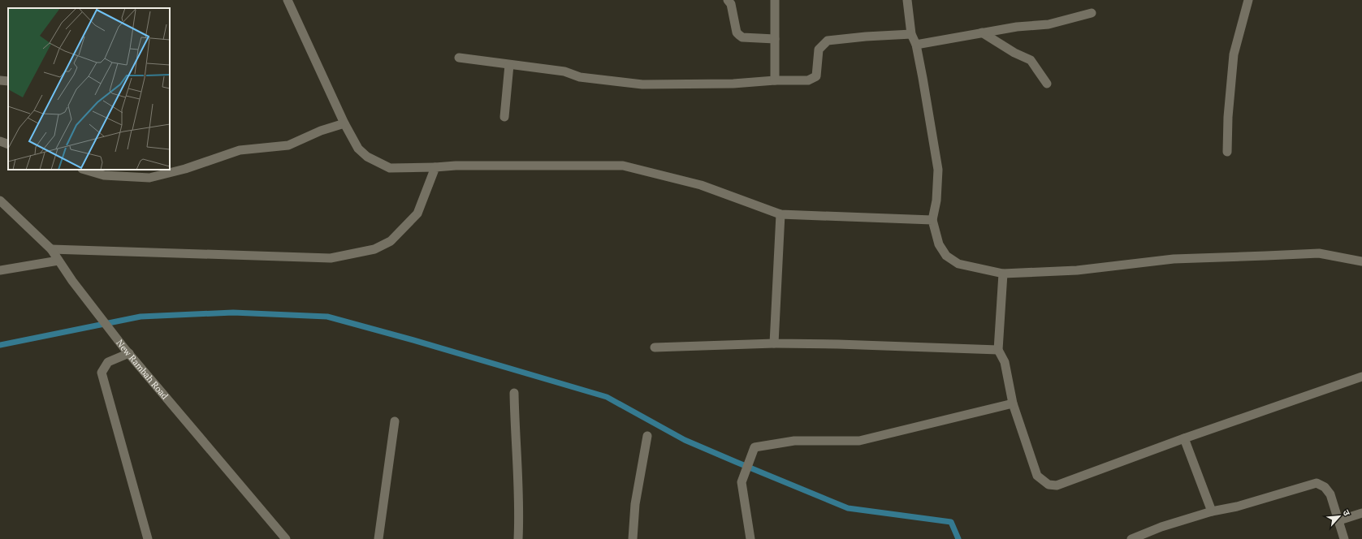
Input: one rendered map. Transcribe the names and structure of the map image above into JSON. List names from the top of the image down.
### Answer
{
  "streets": {
    "street": ["New Rambah Road"]
  },
  "north": "top right"
}
